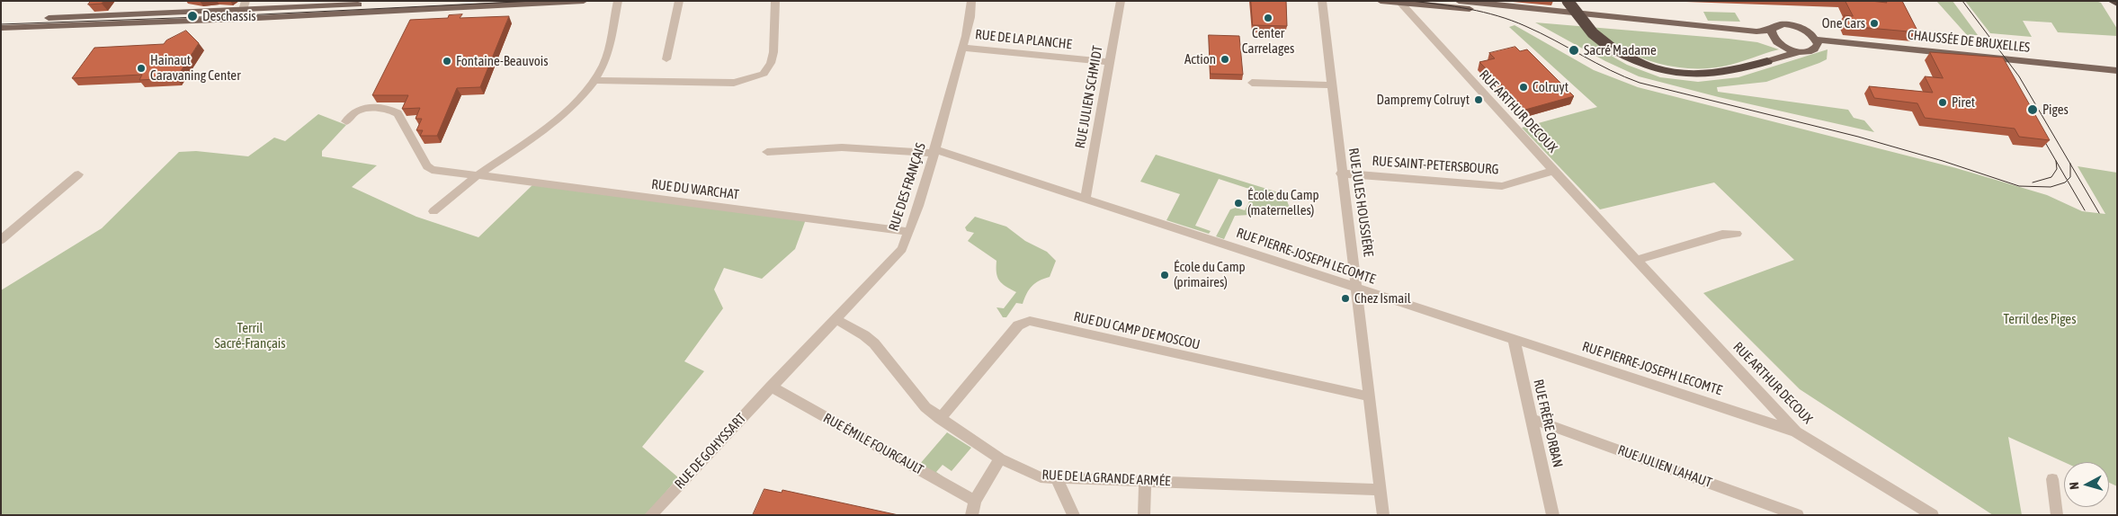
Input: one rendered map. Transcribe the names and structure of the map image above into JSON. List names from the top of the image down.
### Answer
{
  "streets": {
    "main road": ["CHAUSSÉE DE BRUXELLES"],
    "street": [
      "RUE DE LA PLANCHE",
      "RUE JULIEN SCHMIDT",
      "RUE ARTHUR DECOUX",
      "RUE SAINT-PETERSBOURG",
      "RUE DES FRANÇAIS",
      "RUE DU WARCHAT",
      "RUE JULES HOUSSIÈRE",
      "RUE PIERRE-JOSEPH LECOMTE",
      "RUE DU CAMP DE MOSCOU",
      "RUE FRÈRE ORBAN",
      "RUE ÉMILE FOURCAULT",
      "RUE DE GOHYSSART",
      "RUE JULIEN LAHAUT",
      "RUE DE LA GRANDE ARMÉE"
    ]
  },
  "crossings": [
    ["RUE DE LA PLANCHE", "RUE JULIEN SCHMIDT"],
    ["RUE DE LA PLANCHE", "RUE DES FRANÇAIS"],
    ["RUE JULIEN SCHMIDT", "RUE PIERRE-JOSEPH LECOMTE"],
    ["RUE ARTHUR DECOUX", "RUE SAINT-PETERSBOURG"],
    ["RUE ARTHUR DECOUX", "RUE PIERRE-JOSEPH LECOMTE"],
    ["RUE SAINT-PETERSBOURG", "RUE JULES HOUSSIÈRE"],
    ["RUE DES FRANÇAIS", "RUE DU WARCHAT"],
    ["RUE DES FRANÇAIS", "RUE PIERRE-JOSEPH LECOMTE"],
    ["RUE DES FRANÇAIS", "RUE ÉMILE FOURCAULT"],
    ["RUE DES FRANÇAIS", "RUE DE GOHYSSART"],
    ["RUE DES FRANÇAIS", "RUE DE LA GRANDE ARMÉE"],
    ["RUE JULES HOUSSIÈRE", "RUE PIERRE-JOSEPH LECOMTE"],
    ["RUE JULES HOUSSIÈRE", "RUE DU CAMP DE MOSCOU"],
    ["RUE JULES HOUSSIÈRE", "RUE DE LA GRANDE ARMÉE"],
    ["RUE PIERRE-JOSEPH LECOMTE", "RUE FRÈRE ORBAN"],
    ["RUE DU CAMP DE MOSCOU", "RUE DE LA GRANDE ARMÉE"],
    ["RUE FRÈRE ORBAN", "RUE JULIEN LAHAUT"],
    ["RUE ÉMILE FOURCAULT", "RUE DE GOHYSSART"]
  ],
  "parks": ["Terril des Piges", "Terril Sacré-Français"],
  "places": [
    "Deschassis",
    "Center Carrelages",
    "One Cars",
    "Sacré Madame",
    "Action",
    "Fontaine-Beauvois",
    "Hainaut Caravaning Center",
    "Colruyt",
    "Dampremy Colruyt",
    "Piret",
    "Piges",
    "École du Camp (maternelles)",
    "École du Camp (primaires)",
    "Chez Ismail"
  ],
  "north": "left"
}
